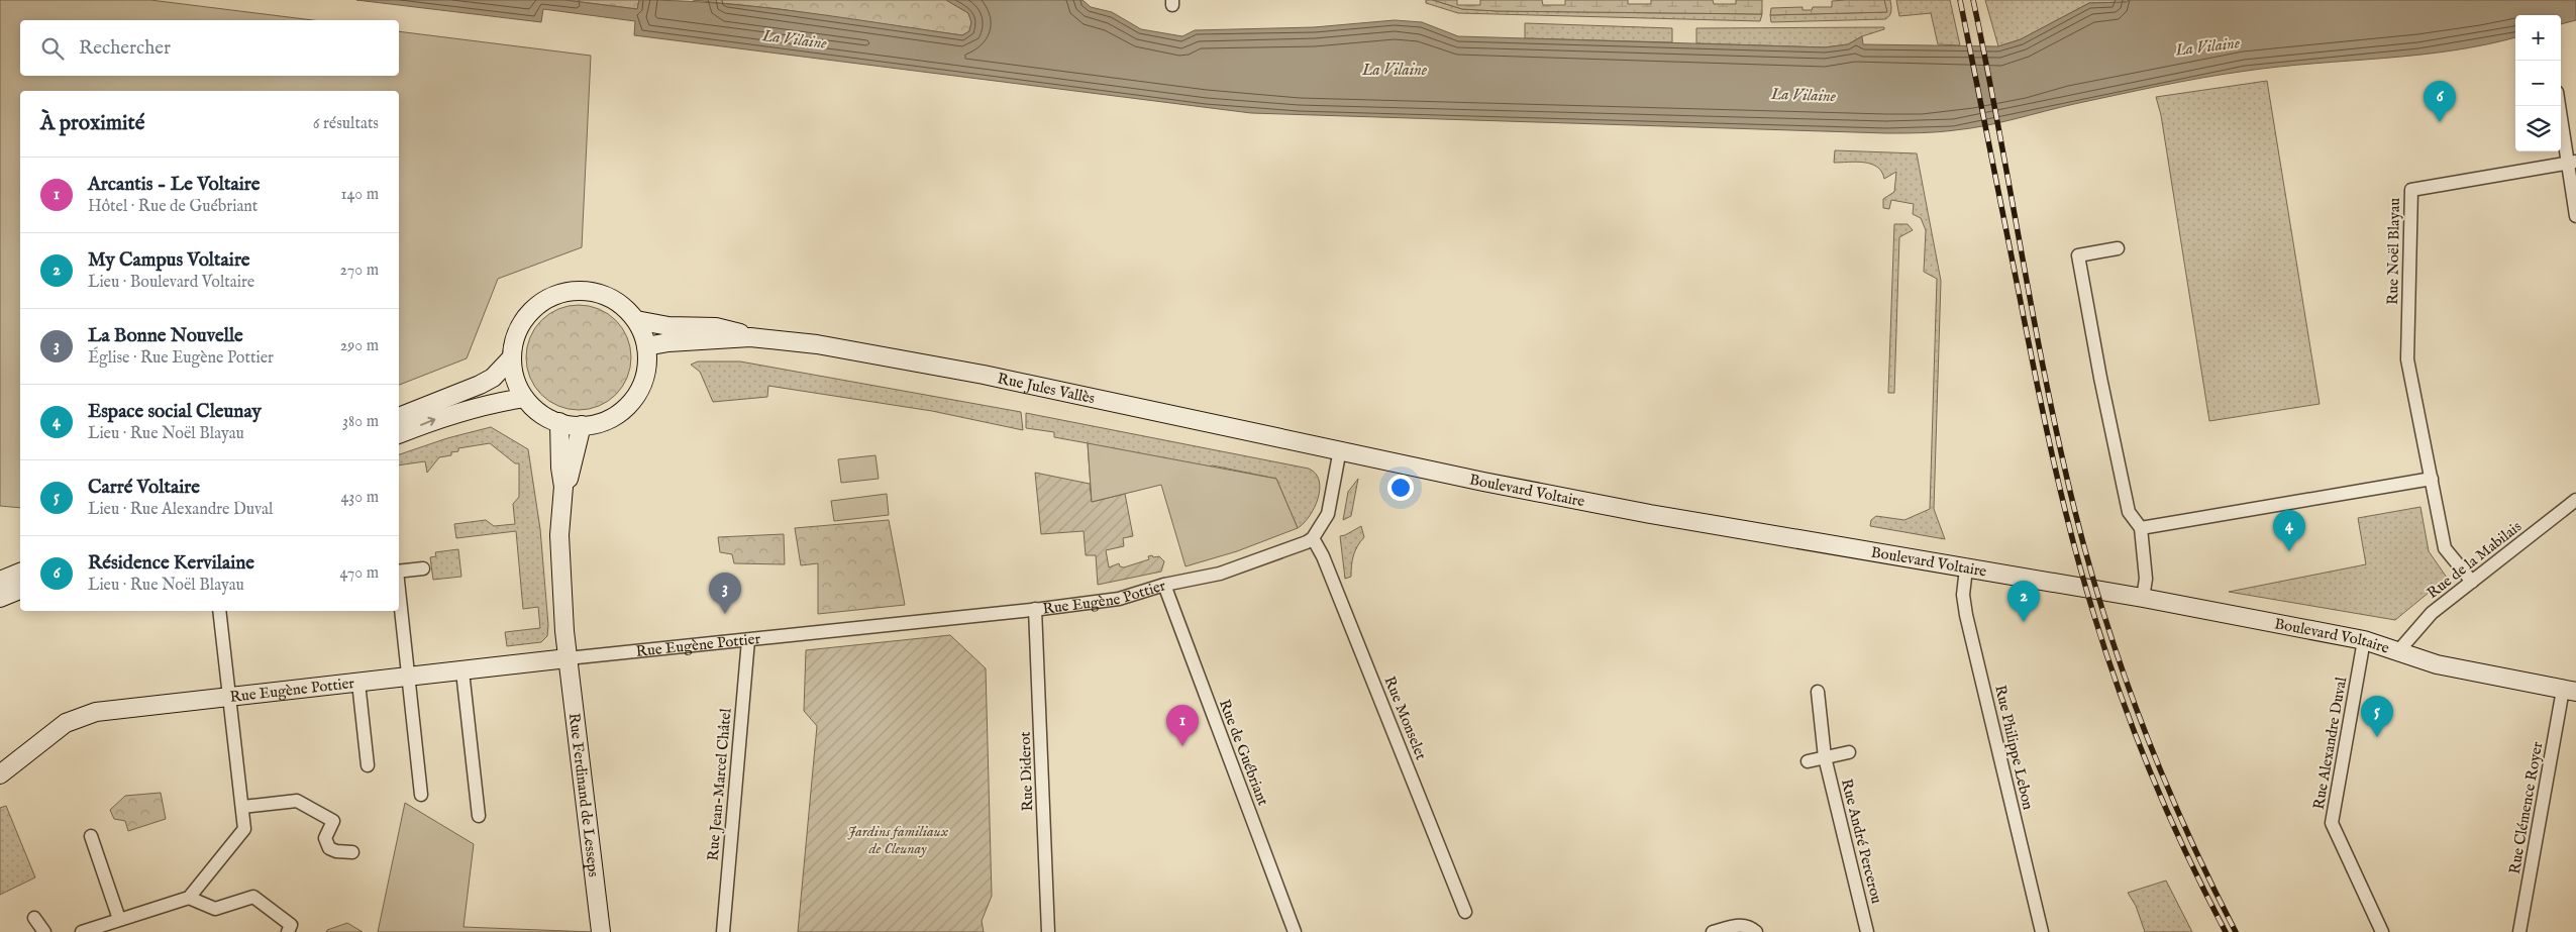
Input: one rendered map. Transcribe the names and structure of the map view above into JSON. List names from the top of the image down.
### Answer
{
  "streets": {
    "main road": [
      "Rue Jules Vallès",
      "Boulevard Voltaire",
      "Rue Eugène Pottier",
      "Rue Ferdinand de Lesseps"
    ],
    "street": [
      "Rue Noël Blayau",
      "Rue de la Mabilais",
      "Rue Monselet",
      "Rue Alexandre Duval",
      "Rue Philippe Lebon",
      "Rue de Guébriant",
      "Rue Diderot",
      "Rue Jean-Marcel Châtel",
      "Rue Clémence Royer",
      "Rue André Percerou"
    ]
  },
  "crossings": [
    ["Rue Noël Blayau", "Rue de la Mabilais"],
    ["Rue Jules Vallès", "Boulevard Voltaire"],
    ["Boulevard Voltaire", "Rue de la Mabilais"],
    ["Boulevard Voltaire", "Rue Alexandre Duval"],
    ["Boulevard Voltaire", "Rue Philippe Lebon"],
    ["Boulevard Voltaire", "Rue Clémence Royer"],
    ["Rue Eugène Pottier", "Rue Monselet"],
    ["Rue Eugène Pottier", "Rue de Guébriant"],
    ["Rue Eugène Pottier", "Rue Diderot"],
    ["Rue Eugène Pottier", "Rue Jean-Marcel Châtel"],
    ["Rue Eugène Pottier", "Rue Ferdinand de Lesseps"]
  ],
  "water": ["La Vilaine"],
  "parks": ["Jardins familiaux de Cleunay"],
  "page": {
    "map_buttons": ["+", "−"],
    "search": "Rechercher",
    "pins": [
      "6",
      "4",
      "3",
      "2",
      "5",
      "1"
    ],
    "heading": ["À proximité", "6 résultats"],
    "list": [
      {
        "mark": "1",
        "name": "Arcantis - Le Voltaire",
        "note": "Hôtel · Rue de Guébriant",
        "value": "140 m"
      },
      {
        "mark": "2",
        "name": "My Campus Voltaire",
        "note": "Lieu · Boulevard Voltaire",
        "value": "270 m"
      },
      {
        "mark": "3",
        "name": "La Bonne Nouvelle",
        "note": "Église · Rue Eugène Pottier",
        "value": "290 m"
      },
      {
        "mark": "4",
        "name": "Espace social Cleunay",
        "note": "Lieu · Rue Noël Blayau",
        "value": "380 m"
      },
      {
        "mark": "5",
        "name": "Carré Voltaire",
        "note": "Lieu · Rue Alexandre Duval",
        "value": "430 m"
      },
      {
        "mark": "6",
        "name": "Résidence Kervilaine",
        "note": "Lieu · Rue Noël Blayau",
        "value": "470 m"
      }
    ]
  }
}
